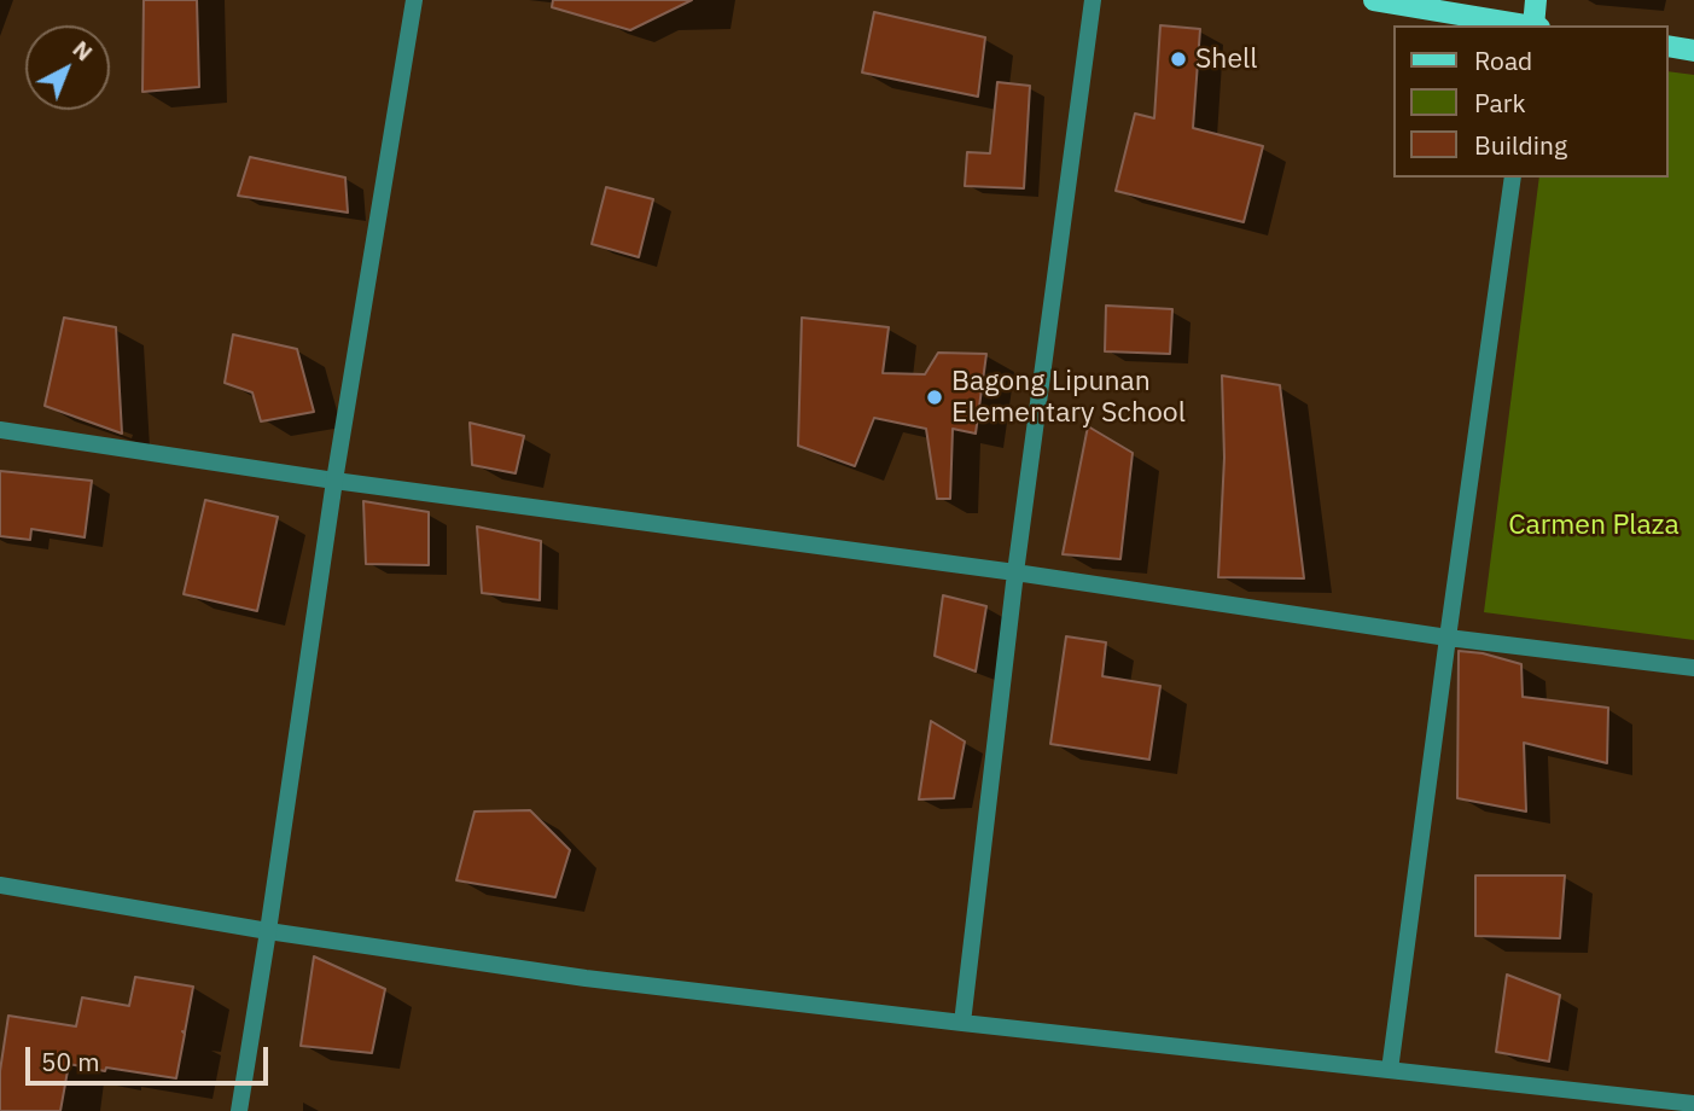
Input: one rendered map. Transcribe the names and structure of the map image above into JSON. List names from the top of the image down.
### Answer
{
  "parks": ["Carmen Plaza"],
  "places": ["Shell", "Bagong Lipunan Elementary School"],
  "legend": ["Road", "Park", "Building"],
  "scale_bar": "50 m",
  "north": "top right"
}
